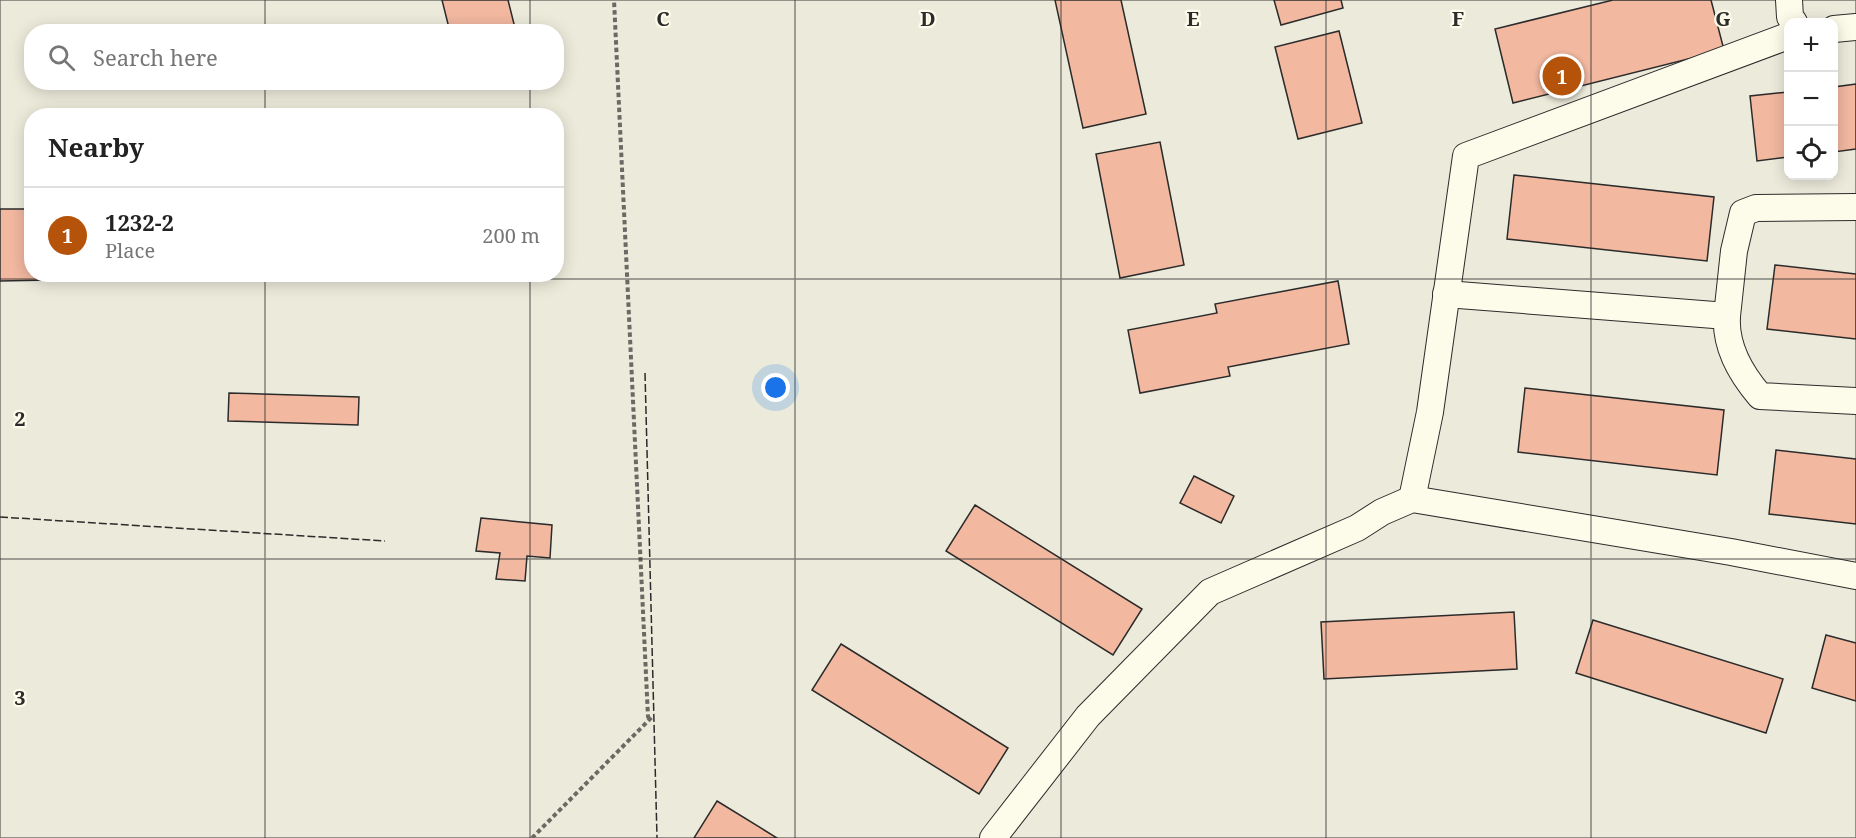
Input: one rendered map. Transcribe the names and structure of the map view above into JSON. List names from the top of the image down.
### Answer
{
  "page": {
    "map_buttons": ["+", "−"],
    "search": "Search here",
    "pins": "1",
    "heading": "Nearby",
    "list": [
      {
        "mark": "1",
        "name": "1232-2",
        "note": "Place",
        "value": "200 m"
      }
    ]
  },
  "grid": {
    "columns": [
      "C",
      "D",
      "E",
      "F",
      "G"
    ],
    "rows": ["2", "3"]
  }
}
